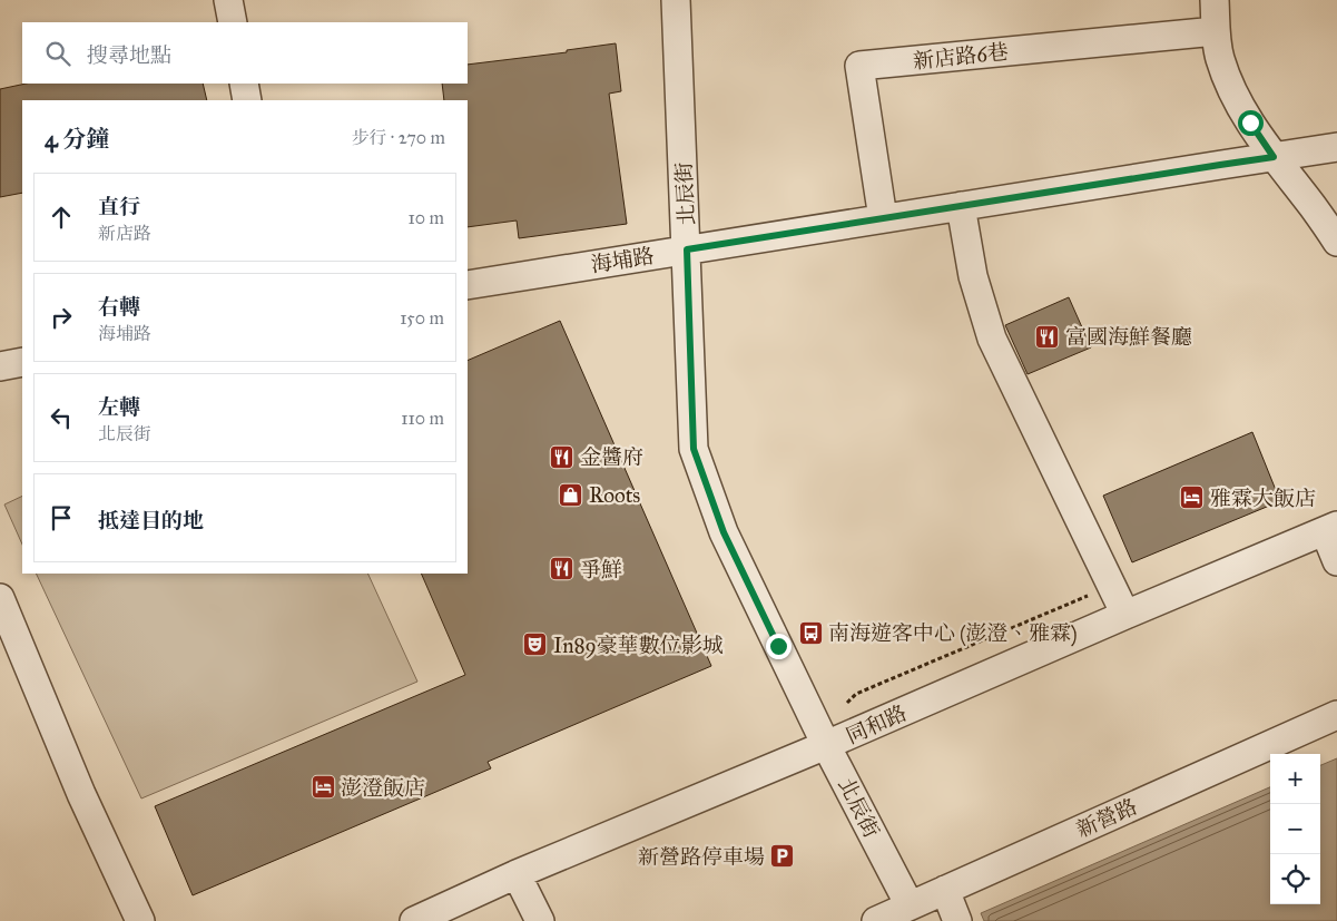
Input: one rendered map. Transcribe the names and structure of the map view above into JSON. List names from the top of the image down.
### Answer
{
  "streets": {
    "street": [
      "新店路6巷",
      "北辰街",
      "海埔路",
      "同和路",
      "新營路"
    ]
  },
  "crossings": [
    ["新店路6巷", "海埔路"],
    ["北辰街", "海埔路"],
    ["北辰街", "同和路"],
    ["北辰街", "新營路"]
  ],
  "places": {
    "restaurant": ["富國海鮮餐廳", "金醬府", "爭鮮"],
    "shop": ["Roots"],
    "hotel": ["雅霖大飯店", "澎澄飯店"],
    "bus stop": ["南海遊客中心 (澎澄、雅霖)"],
    "theatre": ["In89豪華數位影城"],
    "parking": ["新營路停車場"]
  },
  "page": {
    "search": "搜尋地點",
    "heading": ["4 分鐘", "步行 · 270 m"],
    "list": [
      ["直行", "新店路", "10 m"],
      ["右轉", "海埔路", "150 m"],
      ["左轉", "北辰街", "110 m"],
      "抵達目的地"
    ],
    "map_buttons": ["+", "−"]
  }
}
